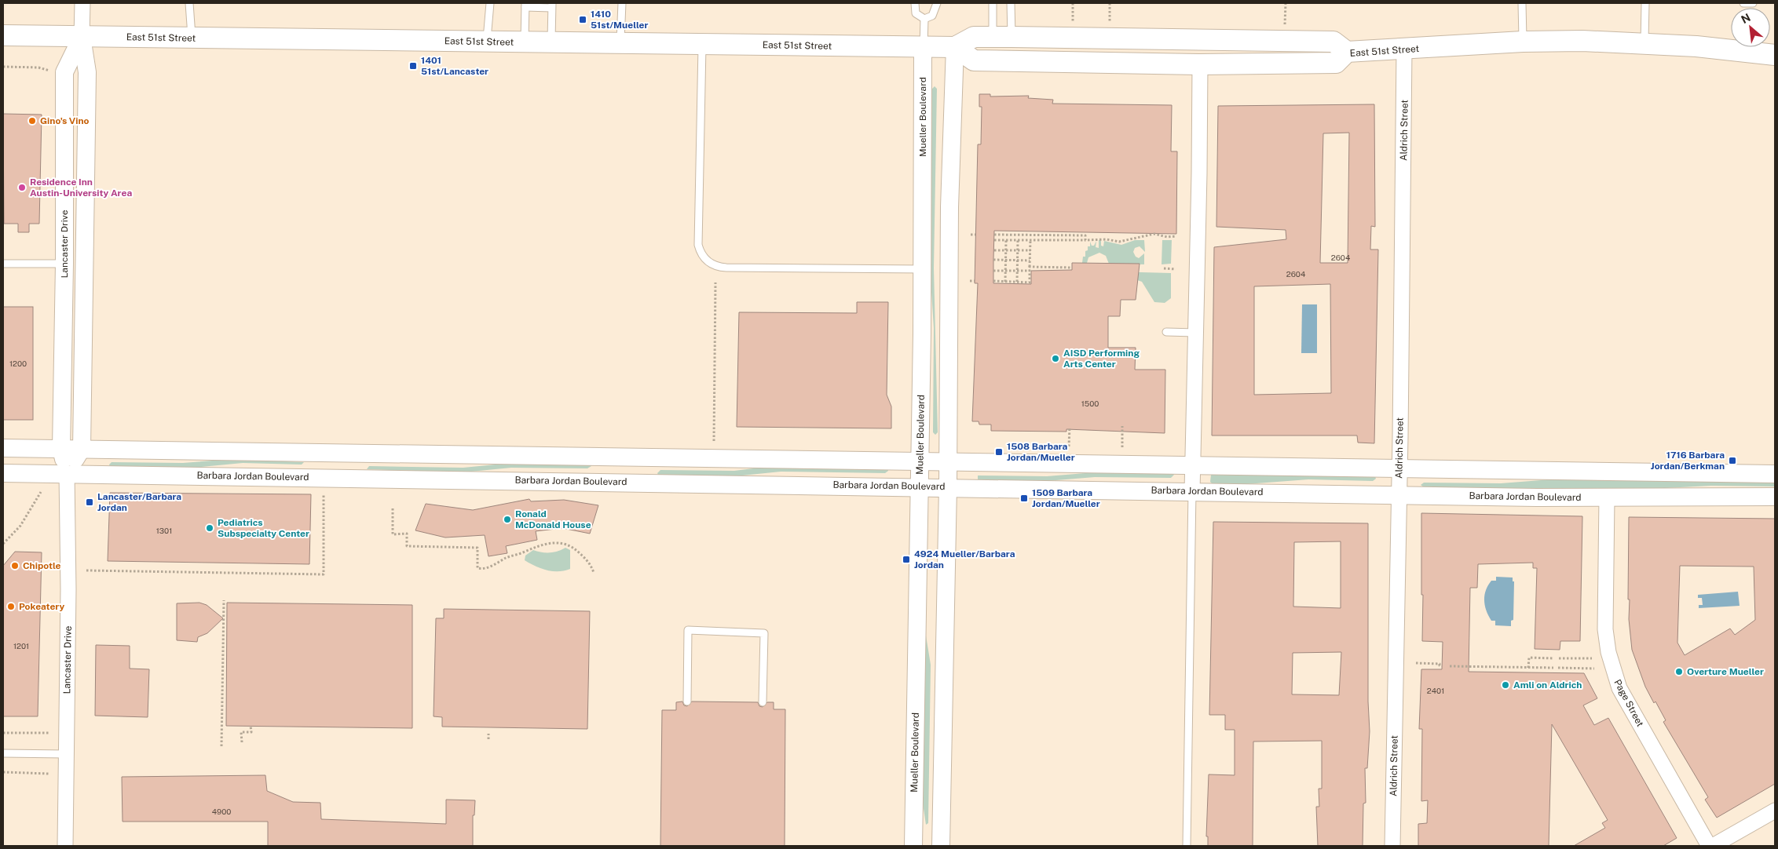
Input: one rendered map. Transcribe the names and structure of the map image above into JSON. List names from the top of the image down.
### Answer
{
  "streets": {
    "main road": ["East 51st Street"],
    "street": [
      "Mueller Boulevard",
      "Aldrich Street",
      "Lancaster Drive",
      "Barbara Jordan Boulevard",
      "Page Street"
    ]
  },
  "crossings": [
    ["East 51st Street", "Mueller Boulevard"],
    ["East 51st Street", "Aldrich Street"],
    ["East 51st Street", "Lancaster Drive"],
    ["Mueller Boulevard", "Barbara Jordan Boulevard"],
    ["Aldrich Street", "Barbara Jordan Boulevard"],
    ["Lancaster Drive", "Barbara Jordan Boulevard"],
    ["Barbara Jordan Boulevard", "Page Street"]
  ],
  "places": {
    "transit": [
      "1410 51st/Mueller",
      "1401 51st/Lancaster",
      "1508 Barbara Jordan/Mueller",
      "1716 Barbara Jordan/Berkman",
      "1509 Barbara Jordan/Mueller",
      "Lancaster/Barbara Jordan",
      "4924 Mueller/Barbara Jordan"
    ],
    "other": [
      "Gino's Vino",
      "Residence Inn Austin-University Area",
      "AISD Performing Arts Center",
      "Ronald McDonald House",
      "Pediatrics Subspecialty Center",
      "Chipotle",
      "Pokeatery",
      "Overture Mueller",
      "Amli on Aldrich"
    ]
  },
  "house_numbers": [
    "2604",
    "2604",
    "1200",
    "1500",
    "1301",
    "1201",
    "2401",
    "4900"
  ],
  "north": "top left"
}
